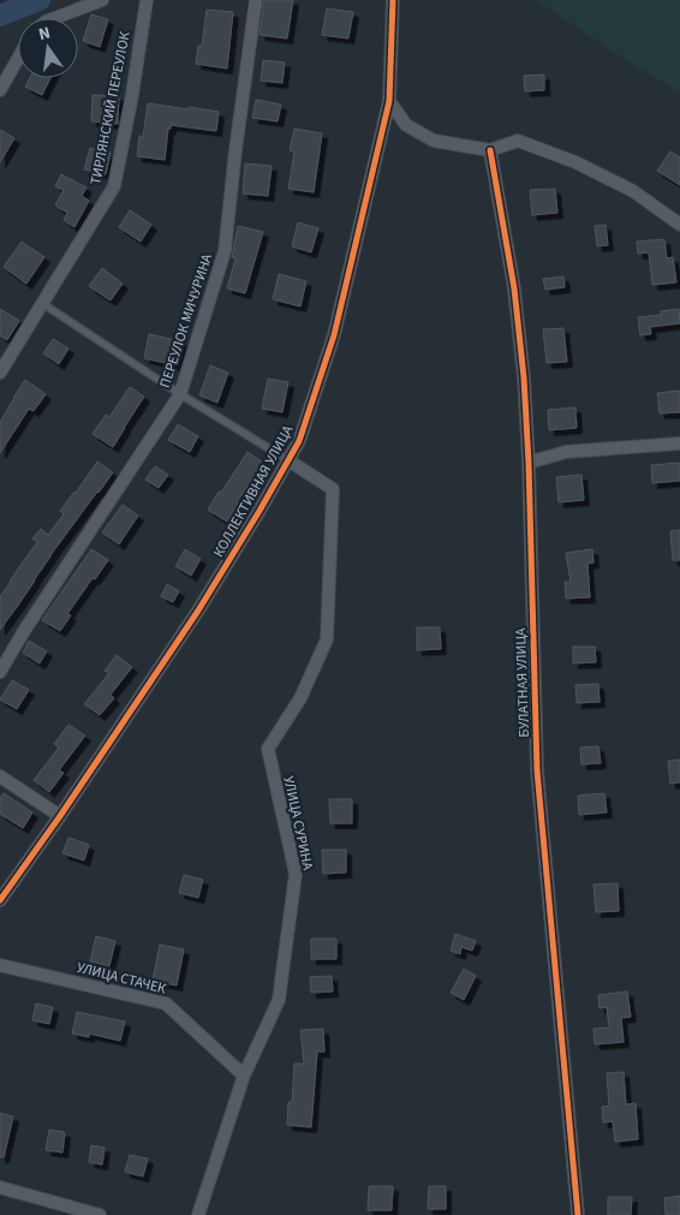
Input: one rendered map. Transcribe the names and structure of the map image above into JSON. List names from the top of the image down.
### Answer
{
  "streets": {
    "street": [
      "ТИРЛЯНСКИЙ ПЕРЕУЛОК",
      "ПЕРЕУЛОК МИЧУРИНА",
      "КОЛЛЕКТИВНАЯ УЛИЦА",
      "БУЛАТНАЯ УЛИЦА",
      "УЛИЦА СУРИНА",
      "УЛИЦА СТАЧЕК"
    ]
  },
  "crossings": [
    ["КОЛЛЕКТИВНАЯ УЛИЦА", "УЛИЦА СУРИНА"],
    ["УЛИЦА СУРИНА", "УЛИЦА СТАЧЕК"]
  ],
  "north": "top"
}
